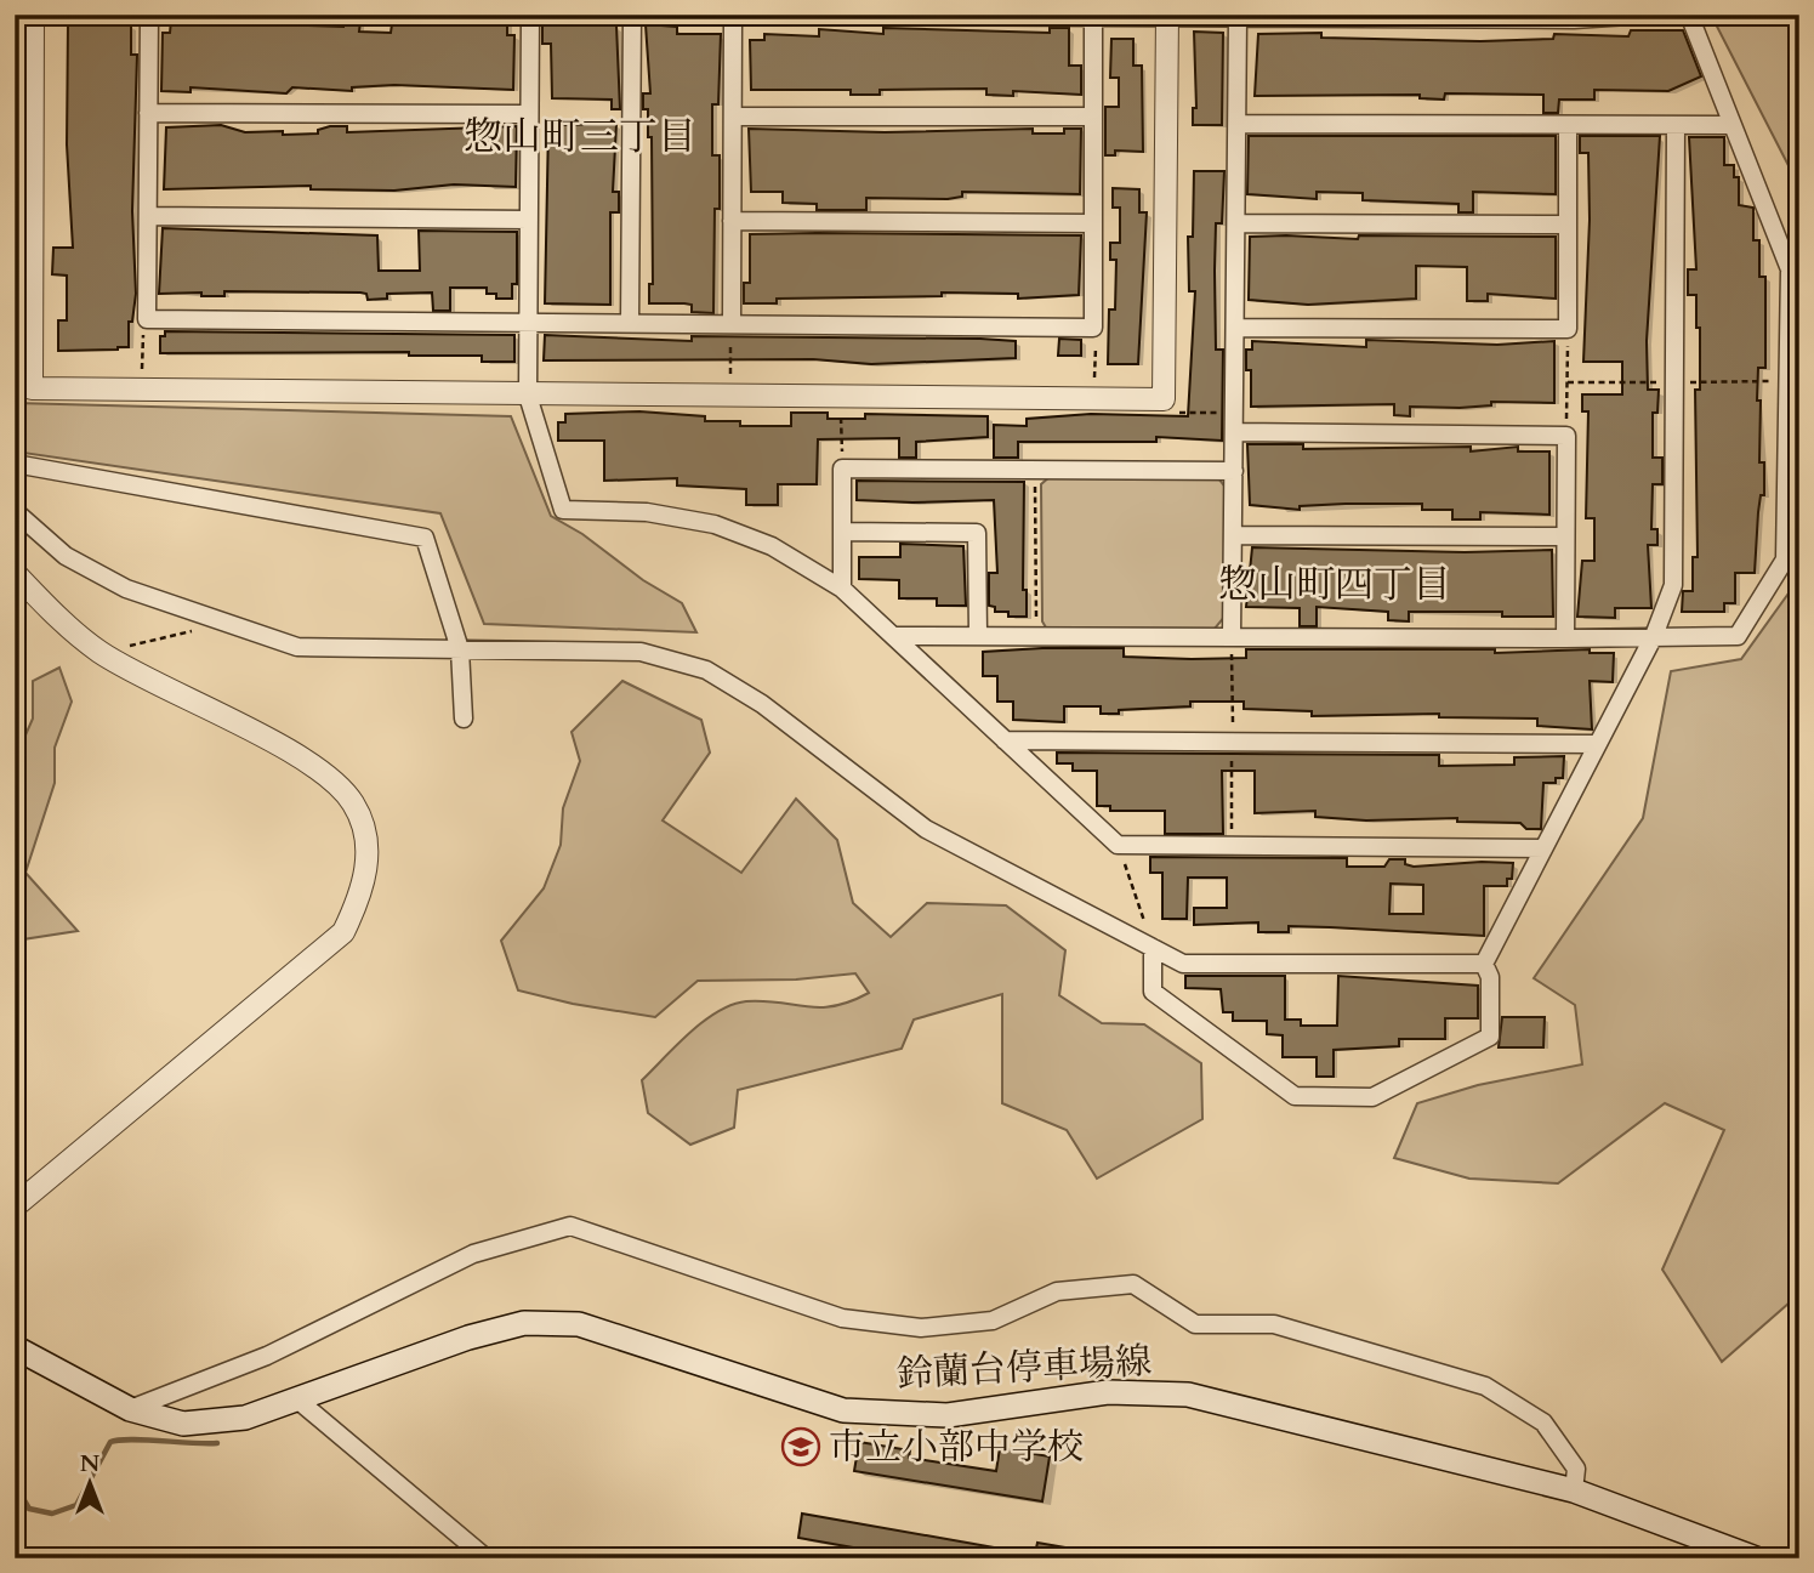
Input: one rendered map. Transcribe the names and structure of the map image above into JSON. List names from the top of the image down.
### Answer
{
  "streets": {
    "main road": ["鈴蘭台停車場線"]
  },
  "districts": ["惣山町三丁目", "惣山町四丁目"],
  "places": {
    "school or university": ["市立小部中学校"]
  },
  "north": "top"
}
